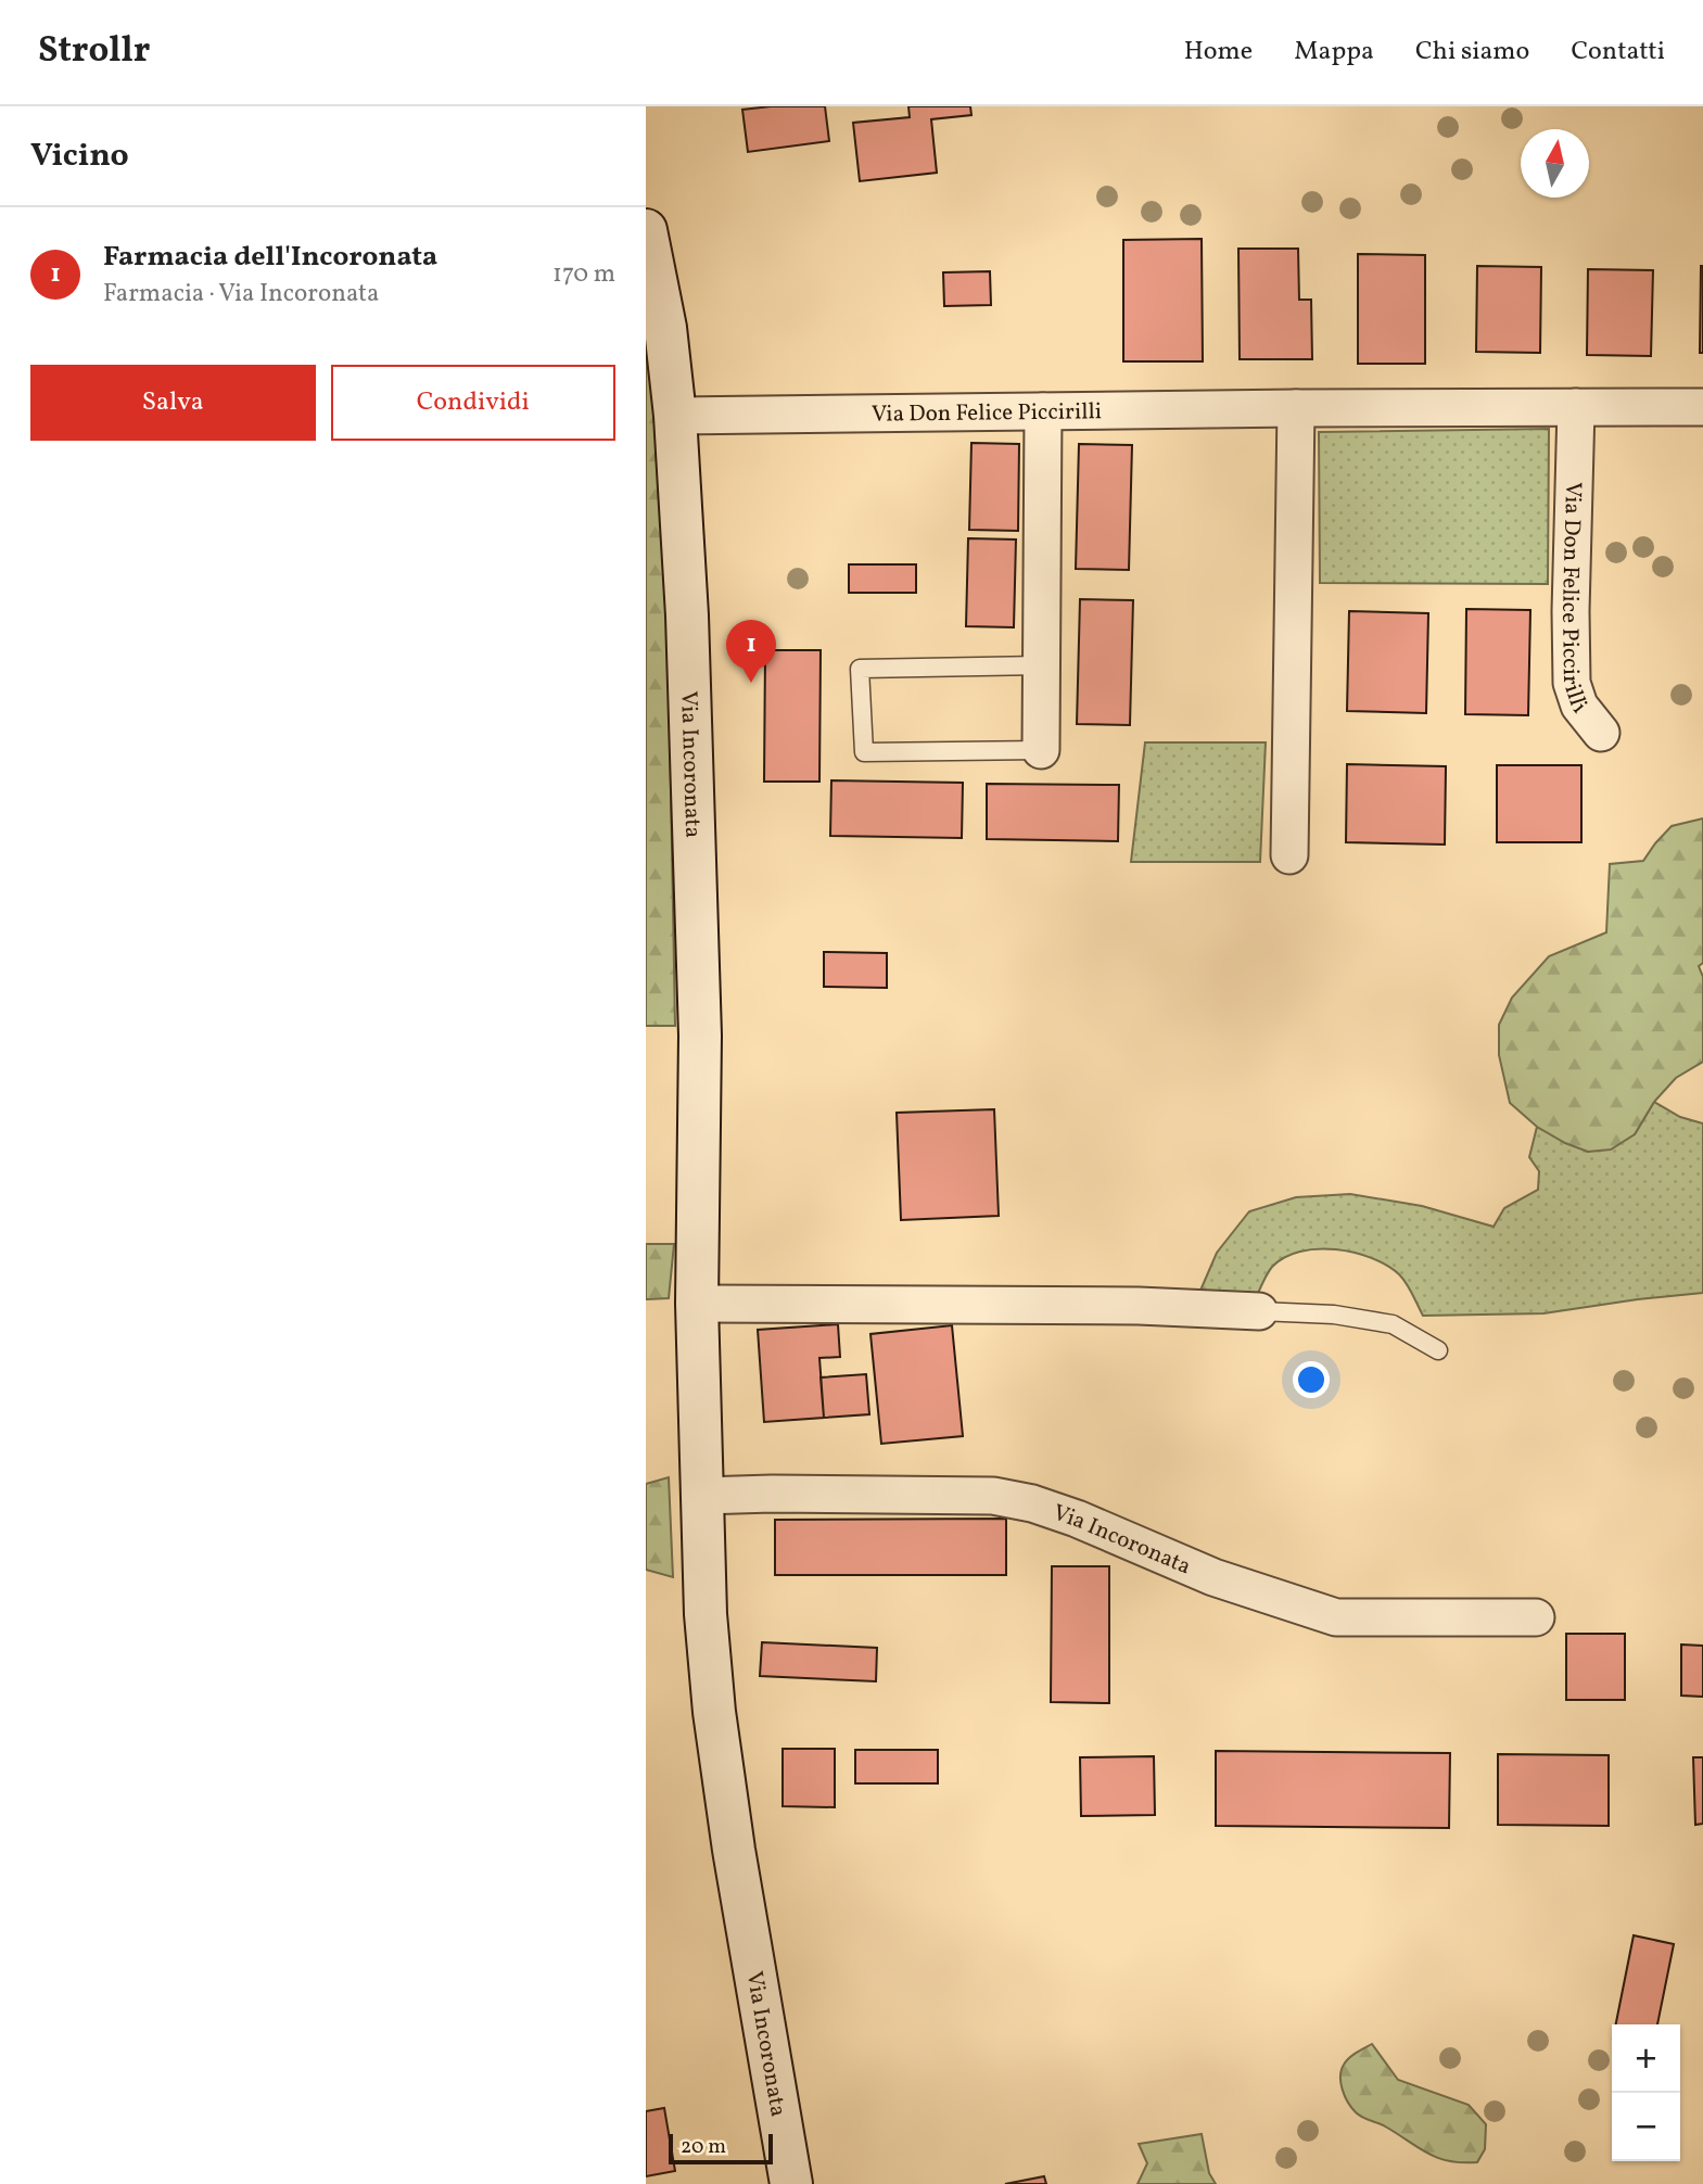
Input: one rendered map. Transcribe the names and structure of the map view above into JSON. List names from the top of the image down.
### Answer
{
  "streets": {
    "main road": ["Via Incoronata"],
    "street": ["Via Don Felice Piccirilli"]
  },
  "crossings": [
    ["Via Don Felice Piccirilli", "Via Incoronata"]
  ],
  "scale_bar": "20 m",
  "north": "top",
  "page": {
    "header": "Strollr",
    "nav": [
      "Home",
      "Mappa",
      "Chi siamo",
      "Contatti"
    ],
    "heading": "Vicino",
    "list": [
      {
        "mark": "1",
        "name": "Farmacia dell'Incoronata",
        "note": "Farmacia · Via Incoronata",
        "value": "170 m"
      }
    ],
    "buttons": ["Salva", "Condividi"],
    "pins": "1",
    "map_buttons": ["+", "−"],
    "scale": "20 m"
  }
}
